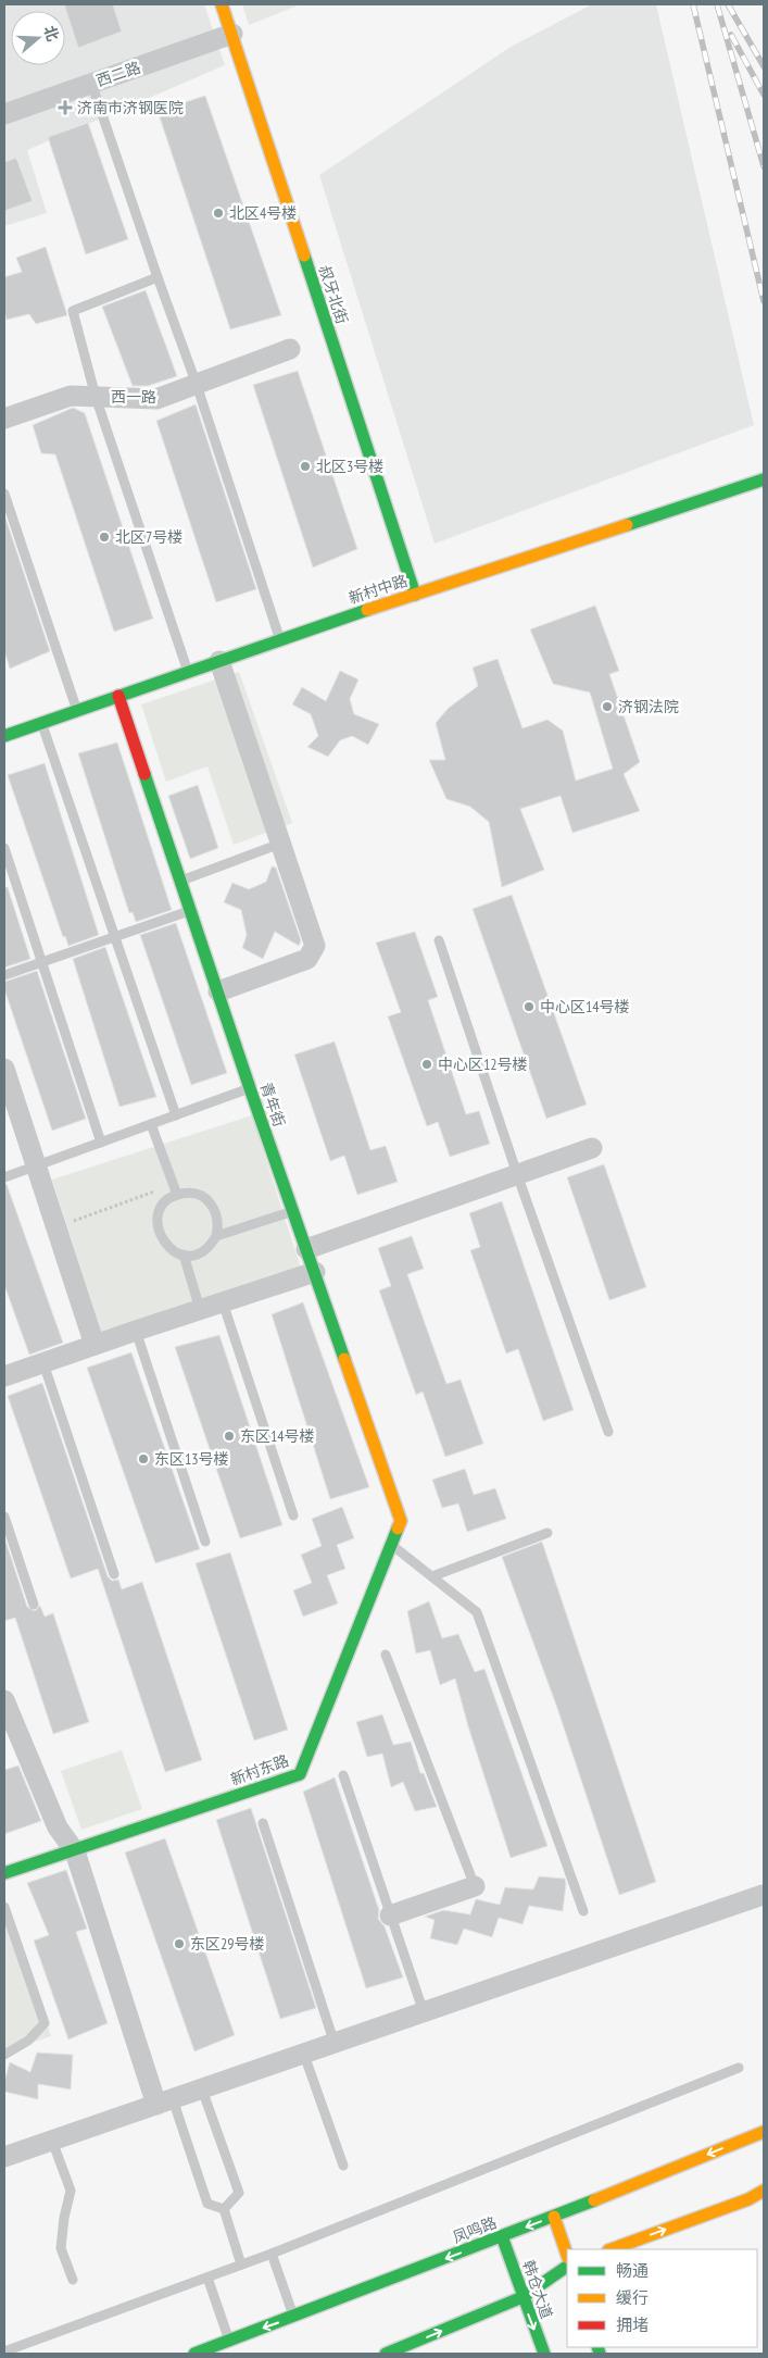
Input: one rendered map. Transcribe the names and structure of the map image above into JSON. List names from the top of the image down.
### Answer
{
  "streets": {
    "street": [
      "西二路",
      "叔牙北街",
      "西一路",
      "新村中路",
      "青年街",
      "新村东路",
      "凤鸣路",
      "韩仓大道"
    ]
  },
  "crossings": [
    ["西二路", "叔牙北街"],
    ["叔牙北街", "新村中路"],
    ["新村中路", "青年街"],
    ["青年街", "新村东路"],
    ["凤鸣路", "韩仓大道"]
  ],
  "one_way": ["韩仓大道"],
  "places": {
    "health": ["济南市济钢医院"],
    "other": [
      "北区4号楼",
      "北区3号楼",
      "北区7号楼",
      "济钢法院",
      "中心区14号楼",
      "中心区12号楼",
      "东区14号楼",
      "东区13号楼",
      "东区29号楼"
    ]
  },
  "legend": ["畅通", "缓行", "拥堵"],
  "north": "right"
}
